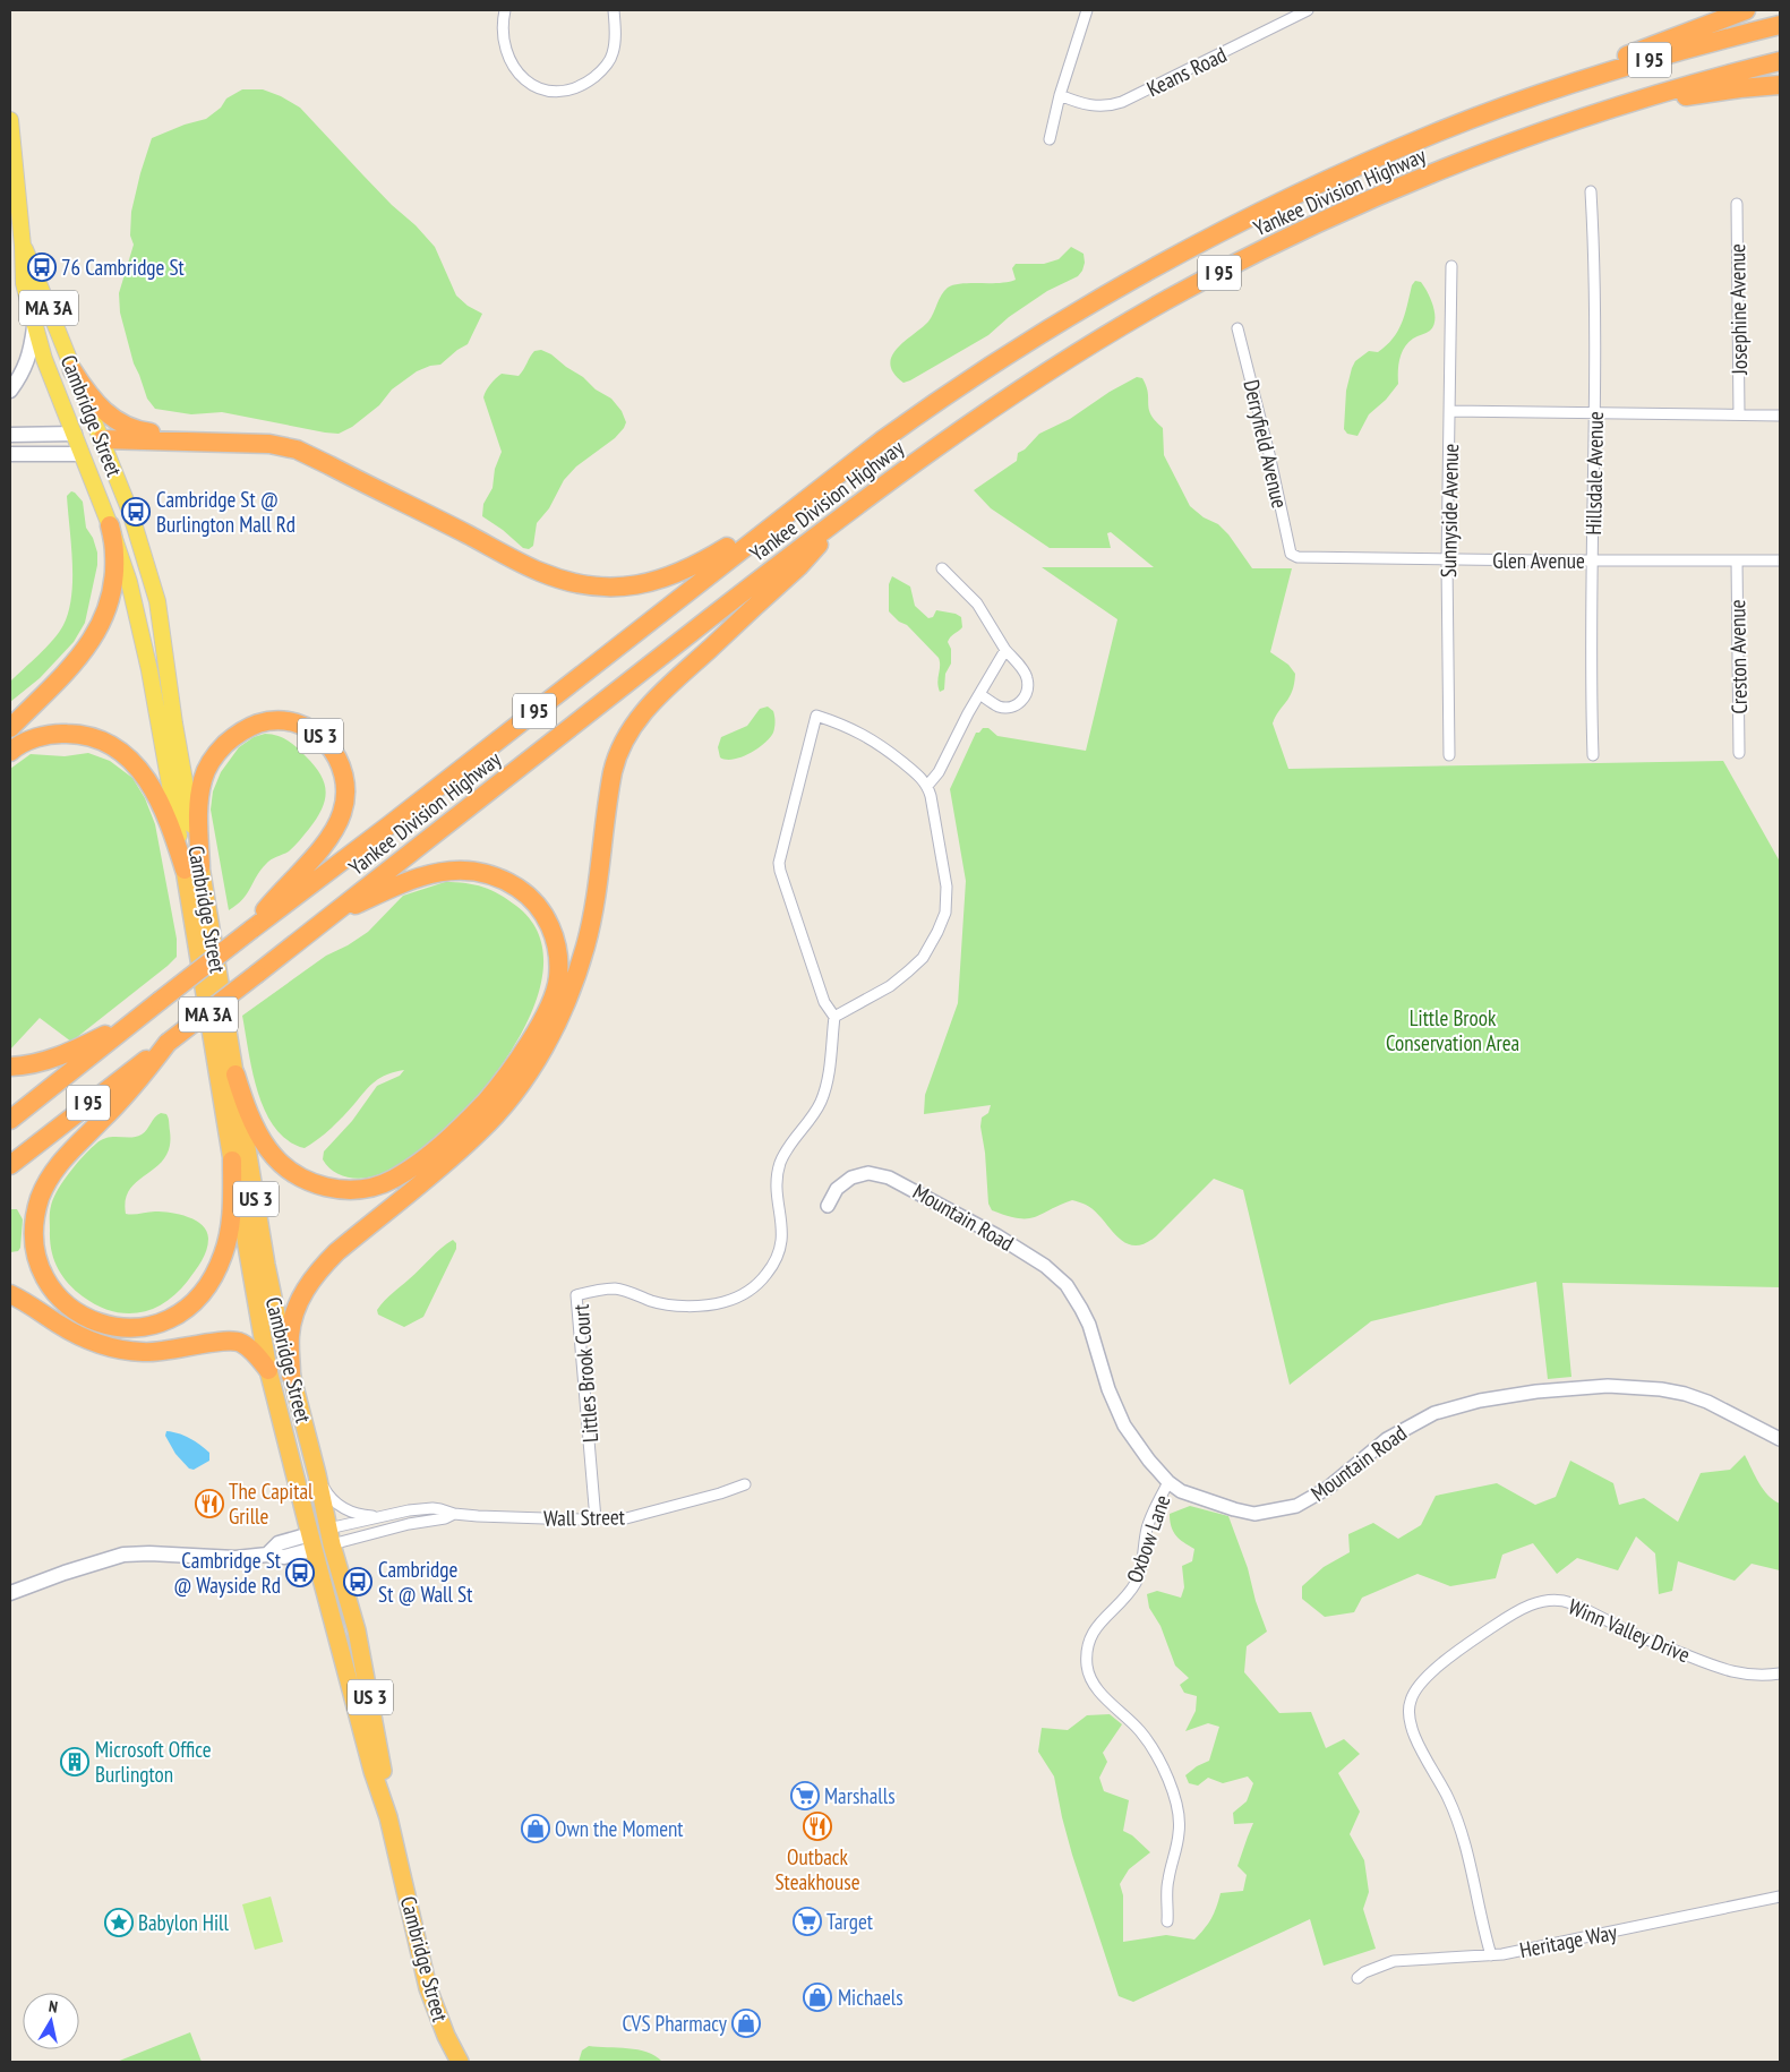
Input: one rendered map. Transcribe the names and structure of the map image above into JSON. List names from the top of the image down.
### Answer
{
  "streets": {
    "highway": [
      "I 95",
      "Yankee Division Highway",
      "MA 3A",
      "Cambridge Street",
      "US 3"
    ],
    "street": [
      "Keans Road",
      "Josephine Avenue",
      "Derryfield Avenue",
      "Hillsdale Avenue",
      "Sunnyside Avenue",
      "Glen Avenue",
      "Creston Avenue",
      "Mountain Road",
      "Littles Brook Court",
      "Wall Street",
      "Oxbow Lane",
      "Winn Valley Drive",
      "Heritage Way"
    ]
  },
  "crossings": [
    ["Yankee Division Highway", "US 3"],
    ["Cambridge Street", "US 3"],
    ["Cambridge Street", "Wall Street"],
    ["Derryfield Avenue", "Glen Avenue"],
    ["Hillsdale Avenue", "Glen Avenue"],
    ["Sunnyside Avenue", "Glen Avenue"],
    ["Glen Avenue", "Creston Avenue"],
    ["Mountain Road", "Oxbow Lane"],
    ["Littles Brook Court", "Wall Street"],
    ["Winn Valley Drive", "Heritage Way"]
  ],
  "parks": ["Little Brook Conservation Area"],
  "places": {
    "bus stop": [
      "76 Cambridge St",
      "Cambridge St @ Burlington Mall Rd",
      "Cambridge St @ Wayside Rd",
      "Cambridge St @ Wall St"
    ],
    "restaurant": ["The Capital Grille", "Outback Steakhouse"],
    "building": ["Microsoft Office Burlington"],
    "supermarket": ["Marshalls", "Target"],
    "shop": ["Own the Moment", "Michaels", "CVS Pharmacy"],
    "place": ["Babylon Hill"]
  },
  "north": "top"
}
